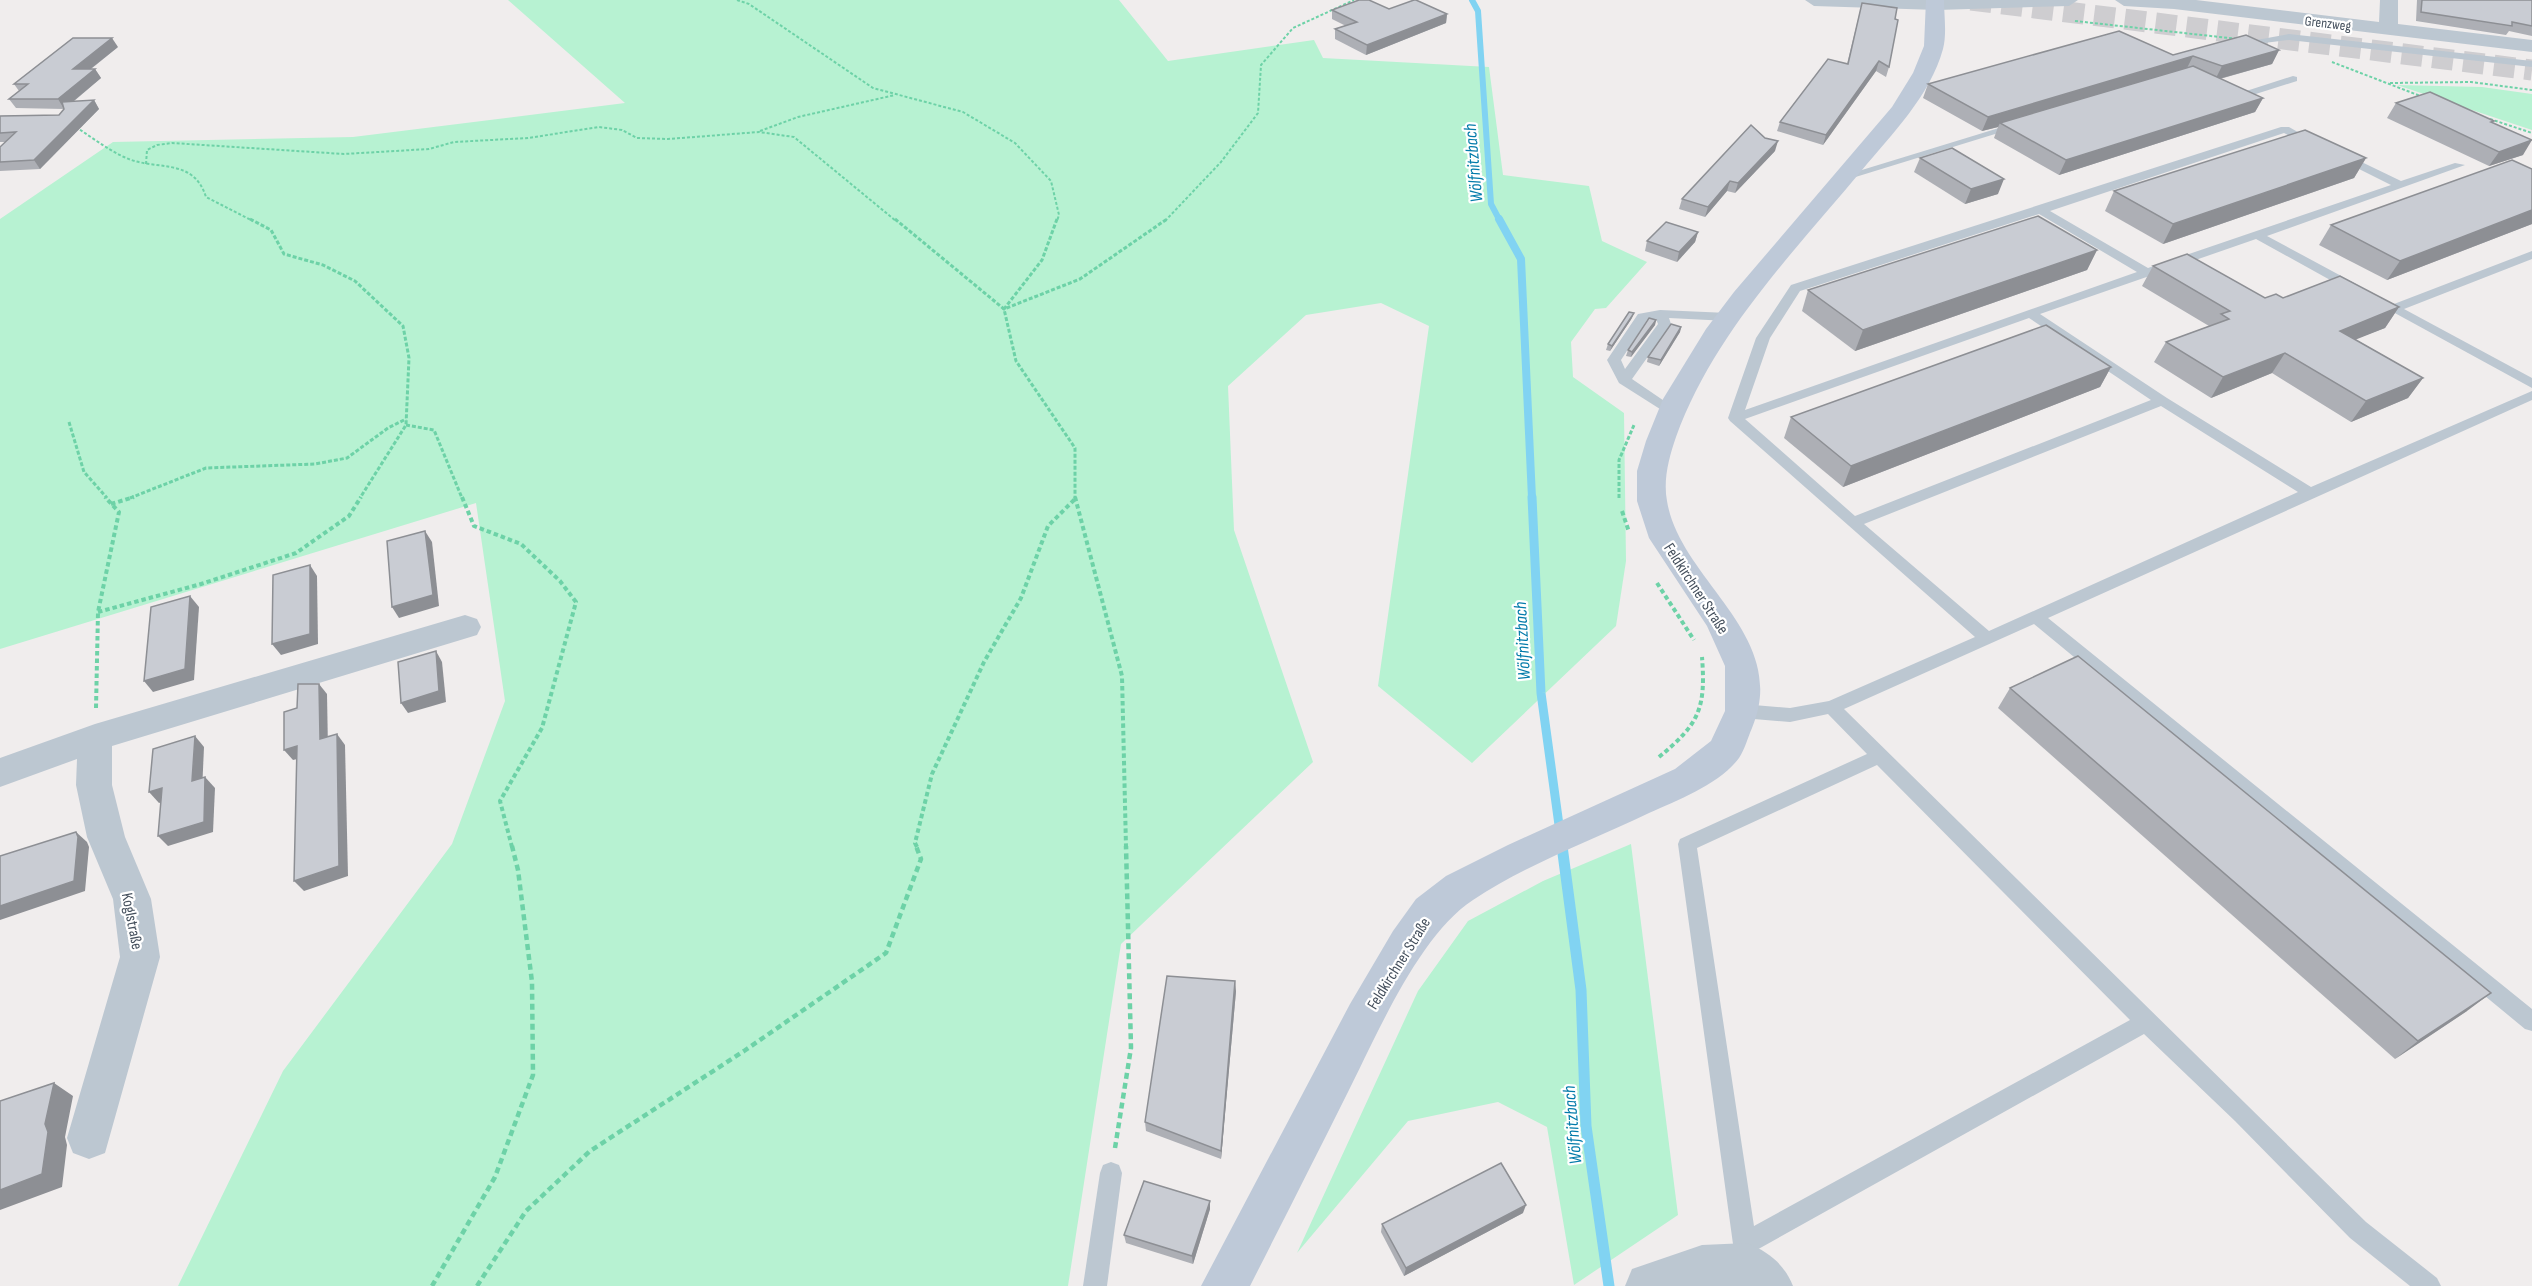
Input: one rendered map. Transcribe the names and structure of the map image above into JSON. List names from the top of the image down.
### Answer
{
  "streets": {
    "street": ["Grenzweg", "Feldkirchner Straße", "Koglstraße"]
  },
  "water": ["Wölfnitzbach"]
}
